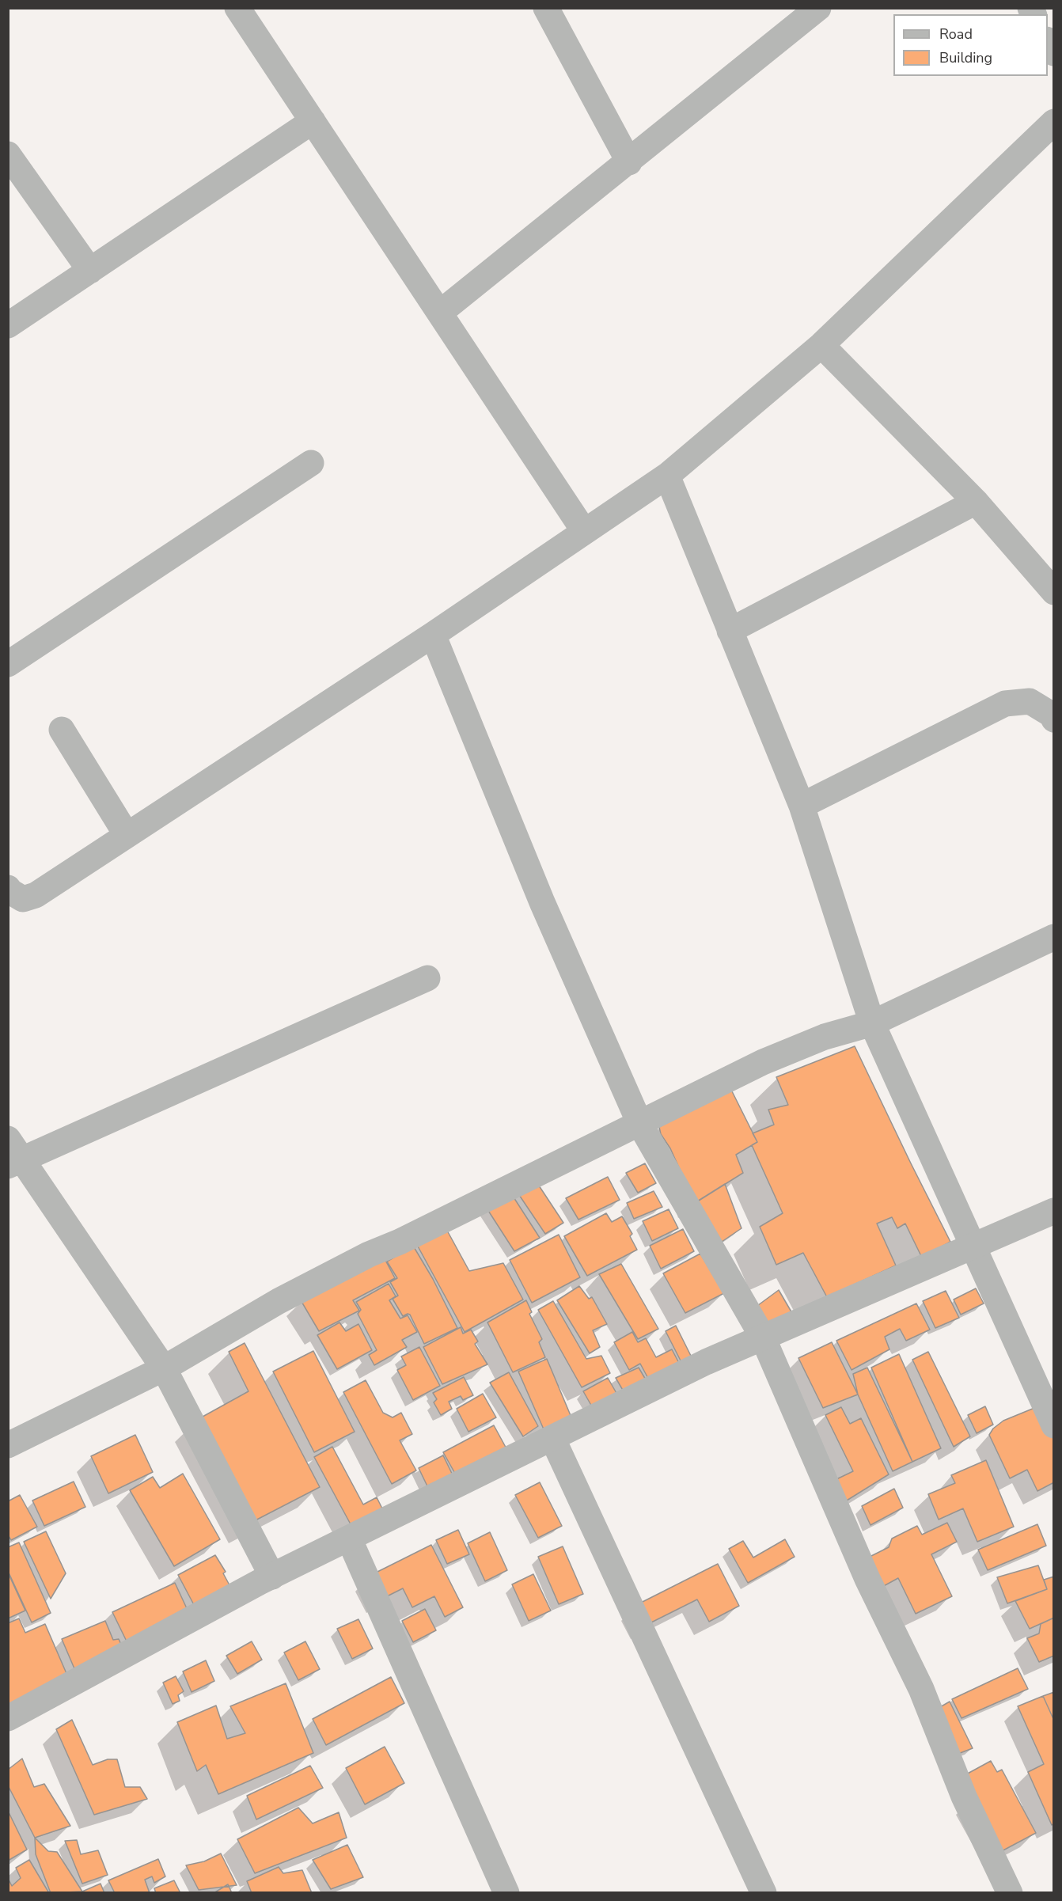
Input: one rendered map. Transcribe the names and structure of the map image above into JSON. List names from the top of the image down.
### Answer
{
  "legend": ["Road", "Building"]
}
